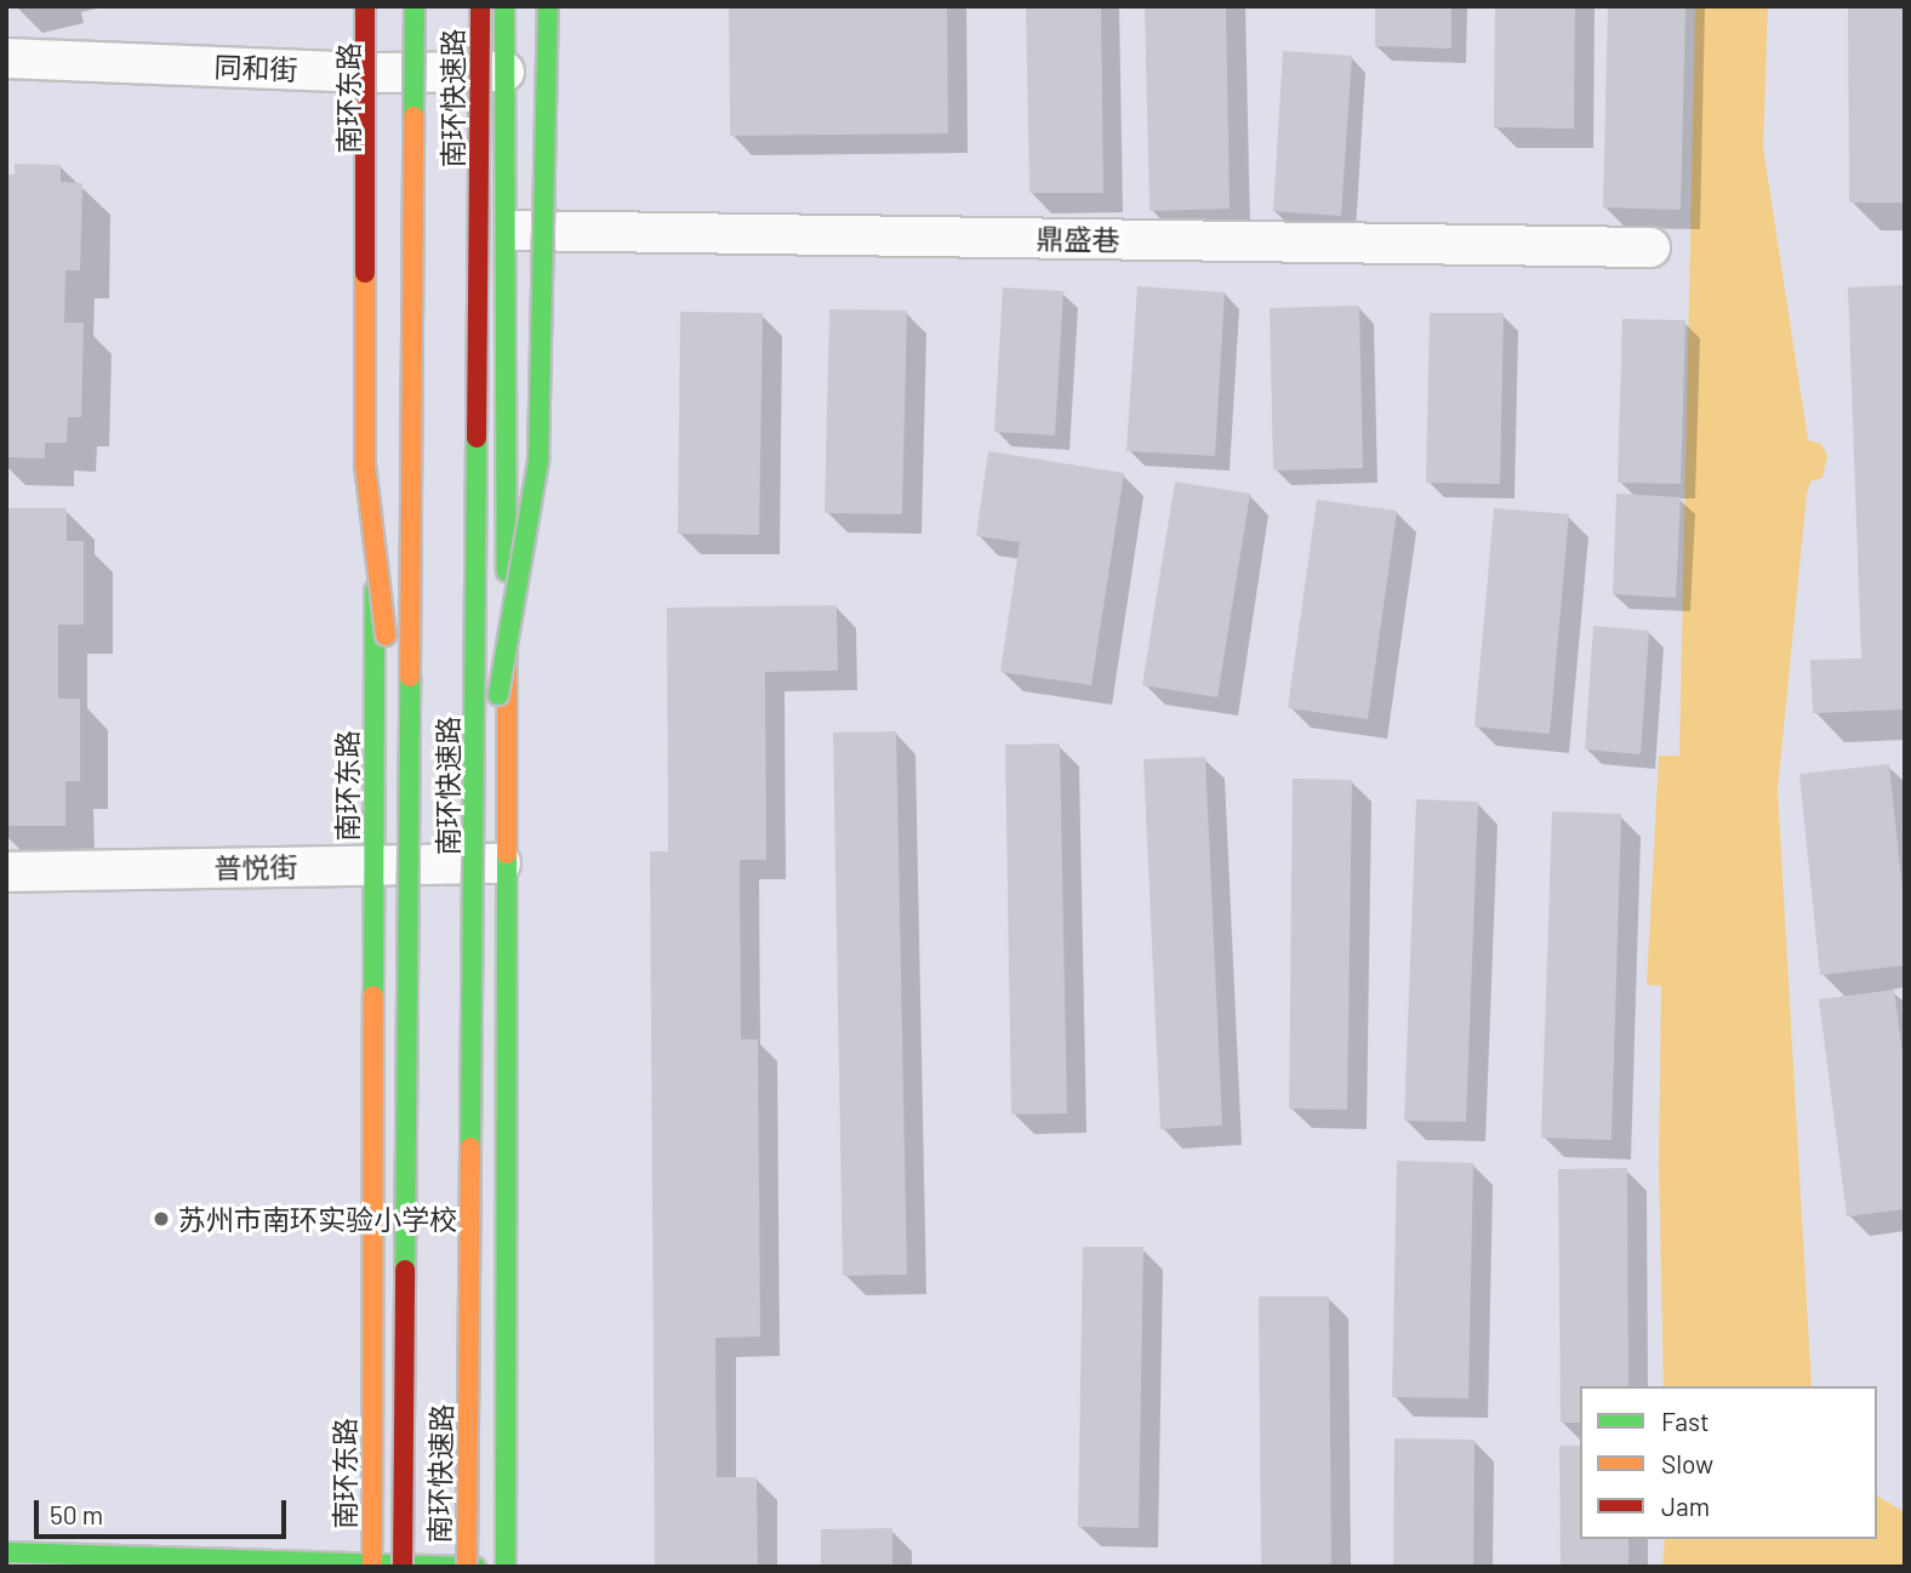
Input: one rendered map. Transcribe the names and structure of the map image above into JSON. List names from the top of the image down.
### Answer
{
  "streets": {
    "main road": ["南环东路", "南环快速路"],
    "street": ["同和街", "鼎盛巷", "普悦街"]
  },
  "crossings": [
    ["同和街", "南环东路"],
    ["南环东路", "普悦街"]
  ],
  "places": ["苏州市南环实验小学校"],
  "legend": ["Fast", "Slow", "Jam"],
  "scale_bar": "50 m"
}
